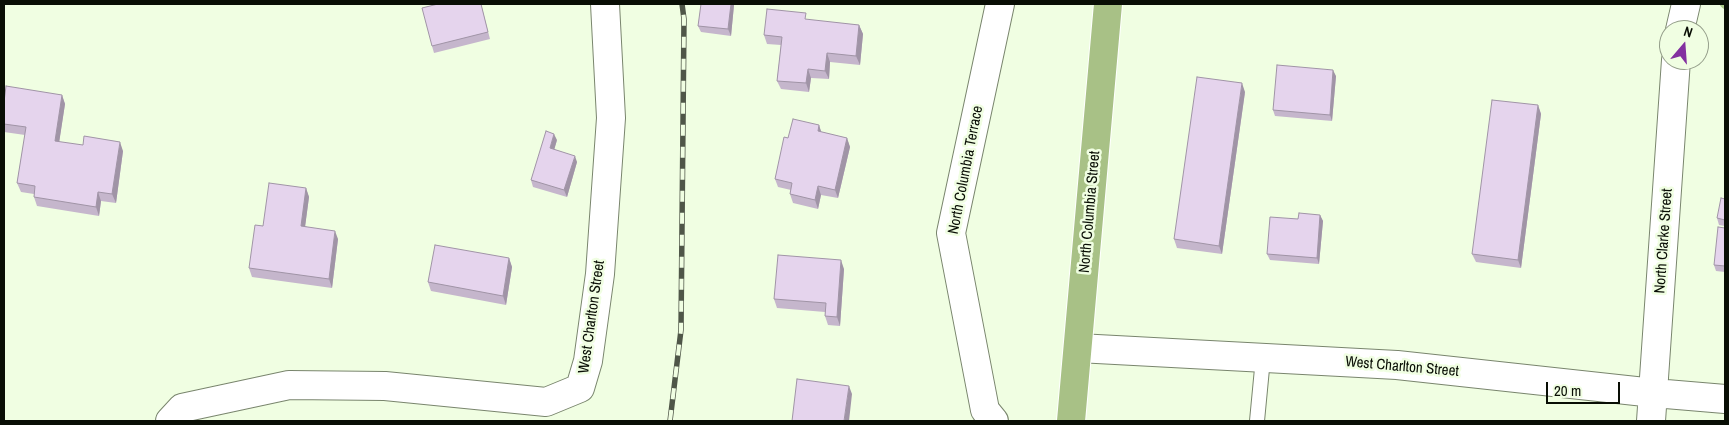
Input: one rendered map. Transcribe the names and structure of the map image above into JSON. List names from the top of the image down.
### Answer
{
  "streets": {
    "main road": ["North Columbia Street"],
    "street": ["North Columbia Terrace", "North Clarke Street", "West Charlton Street"]
  },
  "crossings": [
    ["North Columbia Street", "West Charlton Street"],
    ["North Clarke Street", "West Charlton Street"]
  ],
  "scale_bar": "20 m",
  "north": "top"
}
